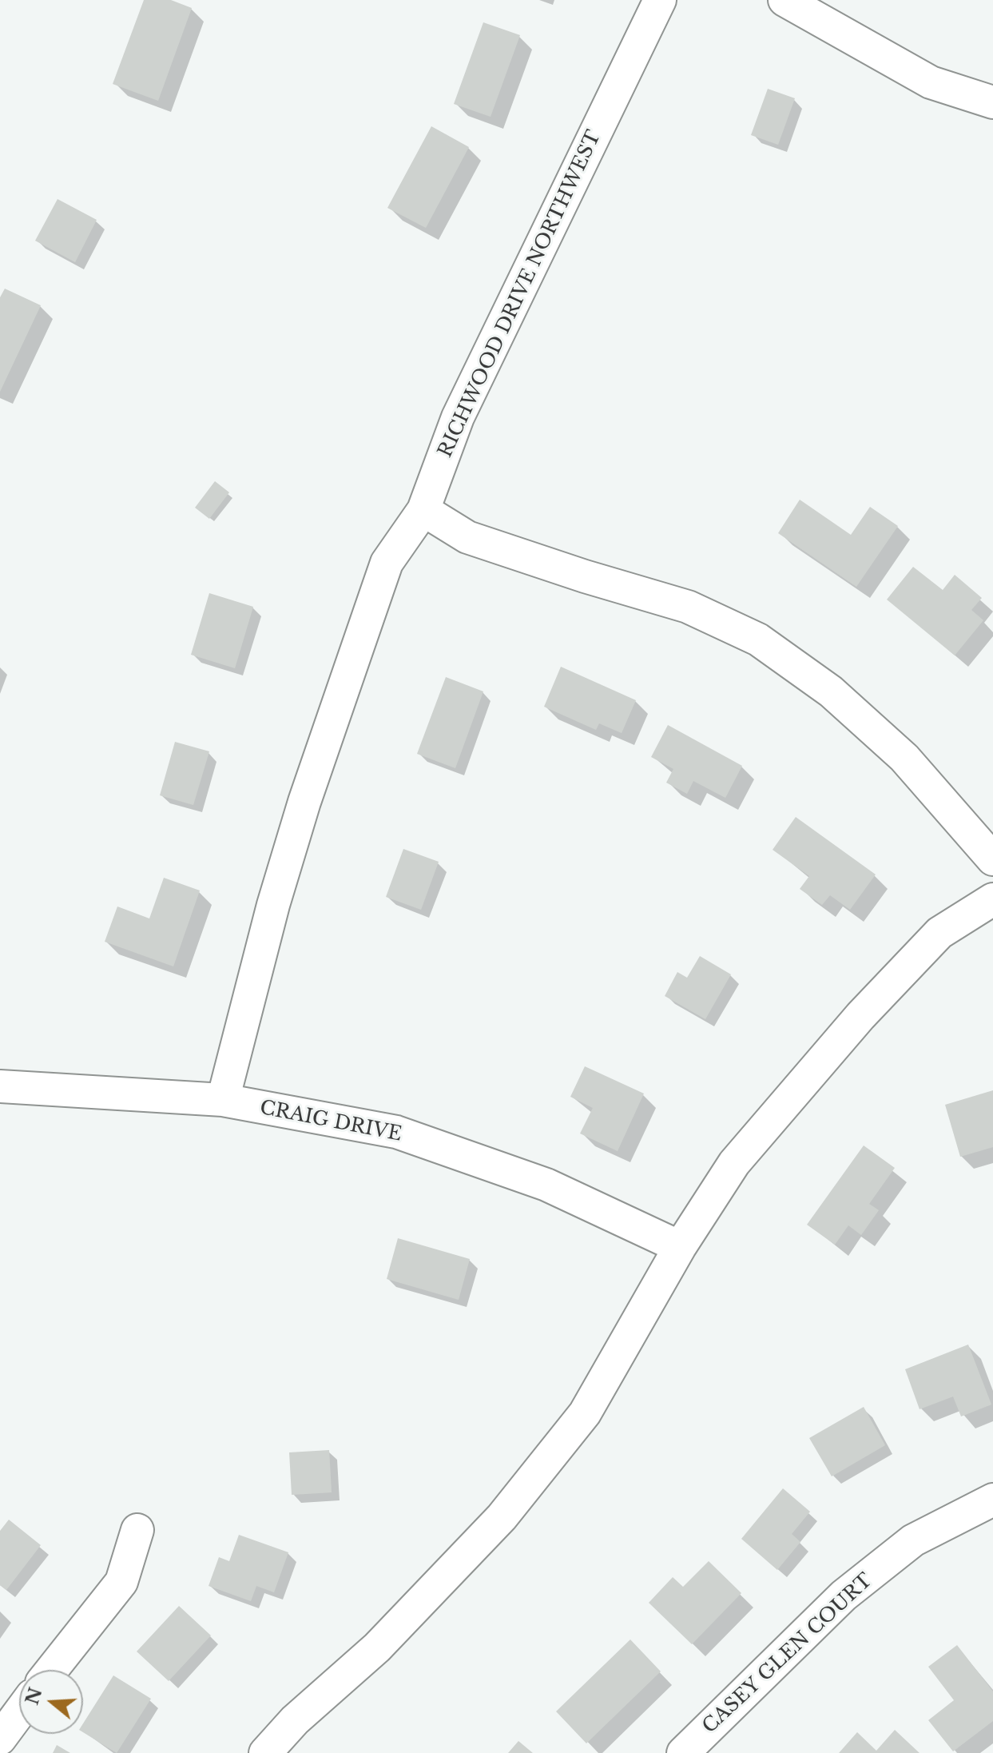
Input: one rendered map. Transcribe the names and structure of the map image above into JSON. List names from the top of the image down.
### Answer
{
  "streets": {
    "street": ["RICHWOOD DRIVE NORTHWEST", "CRAIG DRIVE", "CASEY GLEN COURT"]
  },
  "crossings": [
    ["RICHWOOD DRIVE NORTHWEST", "CRAIG DRIVE"]
  ],
  "north": "left"
}
